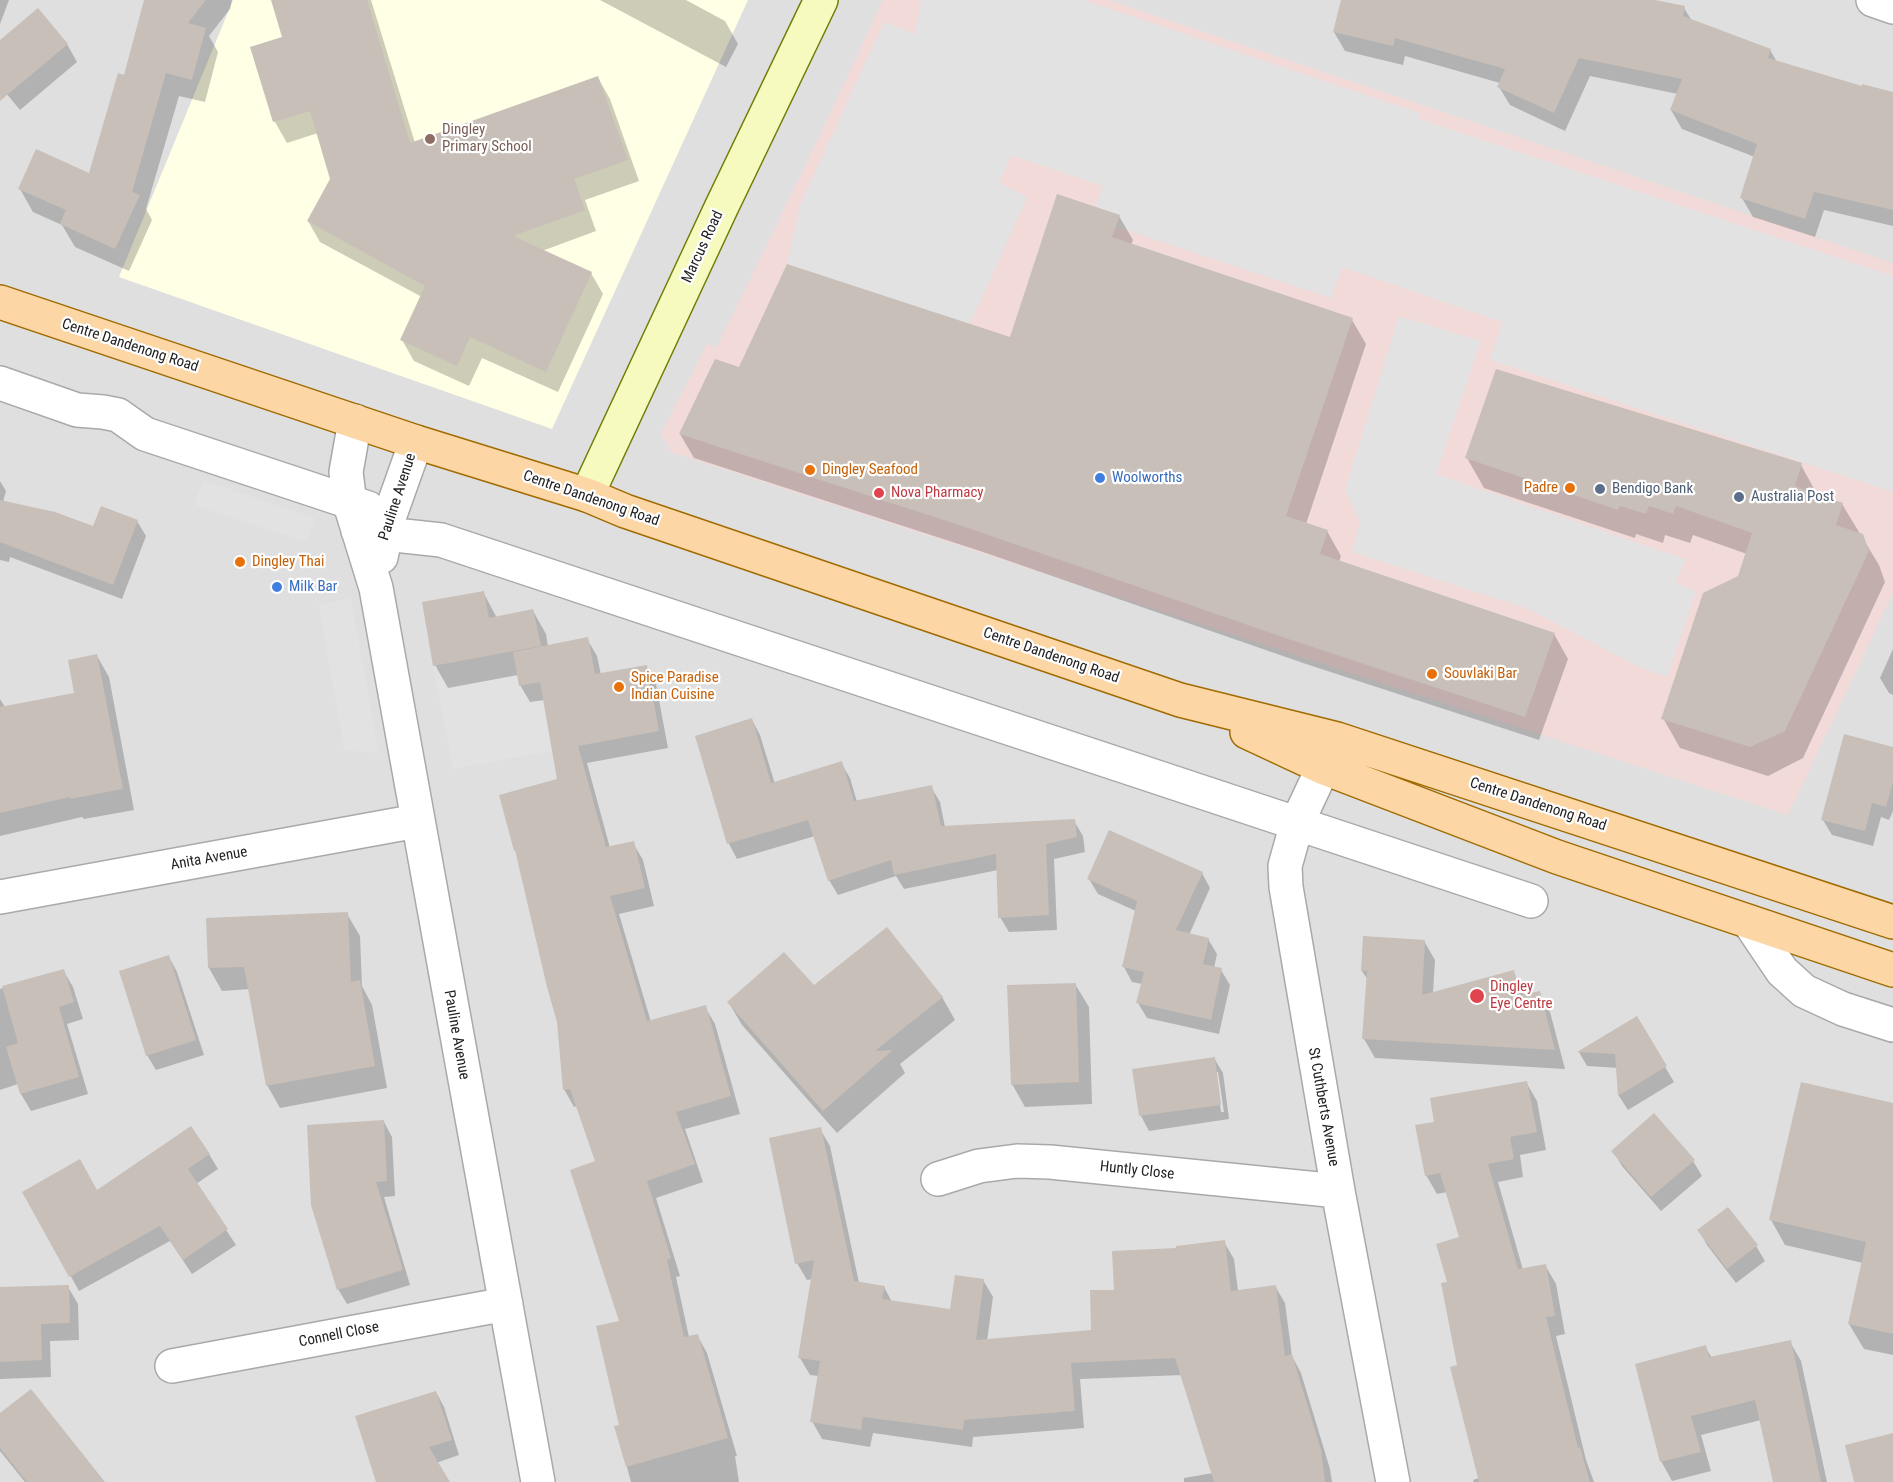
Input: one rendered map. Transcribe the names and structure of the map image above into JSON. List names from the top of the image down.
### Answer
{
  "streets": {
    "main road": ["Marcus Road", "Centre Dandenong Road"],
    "street": [
      "Pauline Avenue",
      "Anita Avenue",
      "St Cuthberts Avenue",
      "Huntly Close",
      "Connell Close"
    ]
  },
  "crossings": [
    ["Marcus Road", "Centre Dandenong Road"],
    ["Centre Dandenong Road", "Pauline Avenue"],
    ["Centre Dandenong Road", "St Cuthberts Avenue"],
    ["Pauline Avenue", "Anita Avenue"],
    ["Pauline Avenue", "Connell Close"],
    ["St Cuthberts Avenue", "Huntly Close"]
  ],
  "places": [
    "Dingley Primary School",
    "Dingley Seafood",
    "Woolworths",
    "Padre",
    "Bendigo Bank",
    "Nova Pharmacy",
    "Australia Post",
    "Dingley Thai",
    "Milk Bar",
    "Souvlaki Bar",
    "Spice Paradise Indian Cuisine",
    "Dingley Eye Centre"
  ]
}
